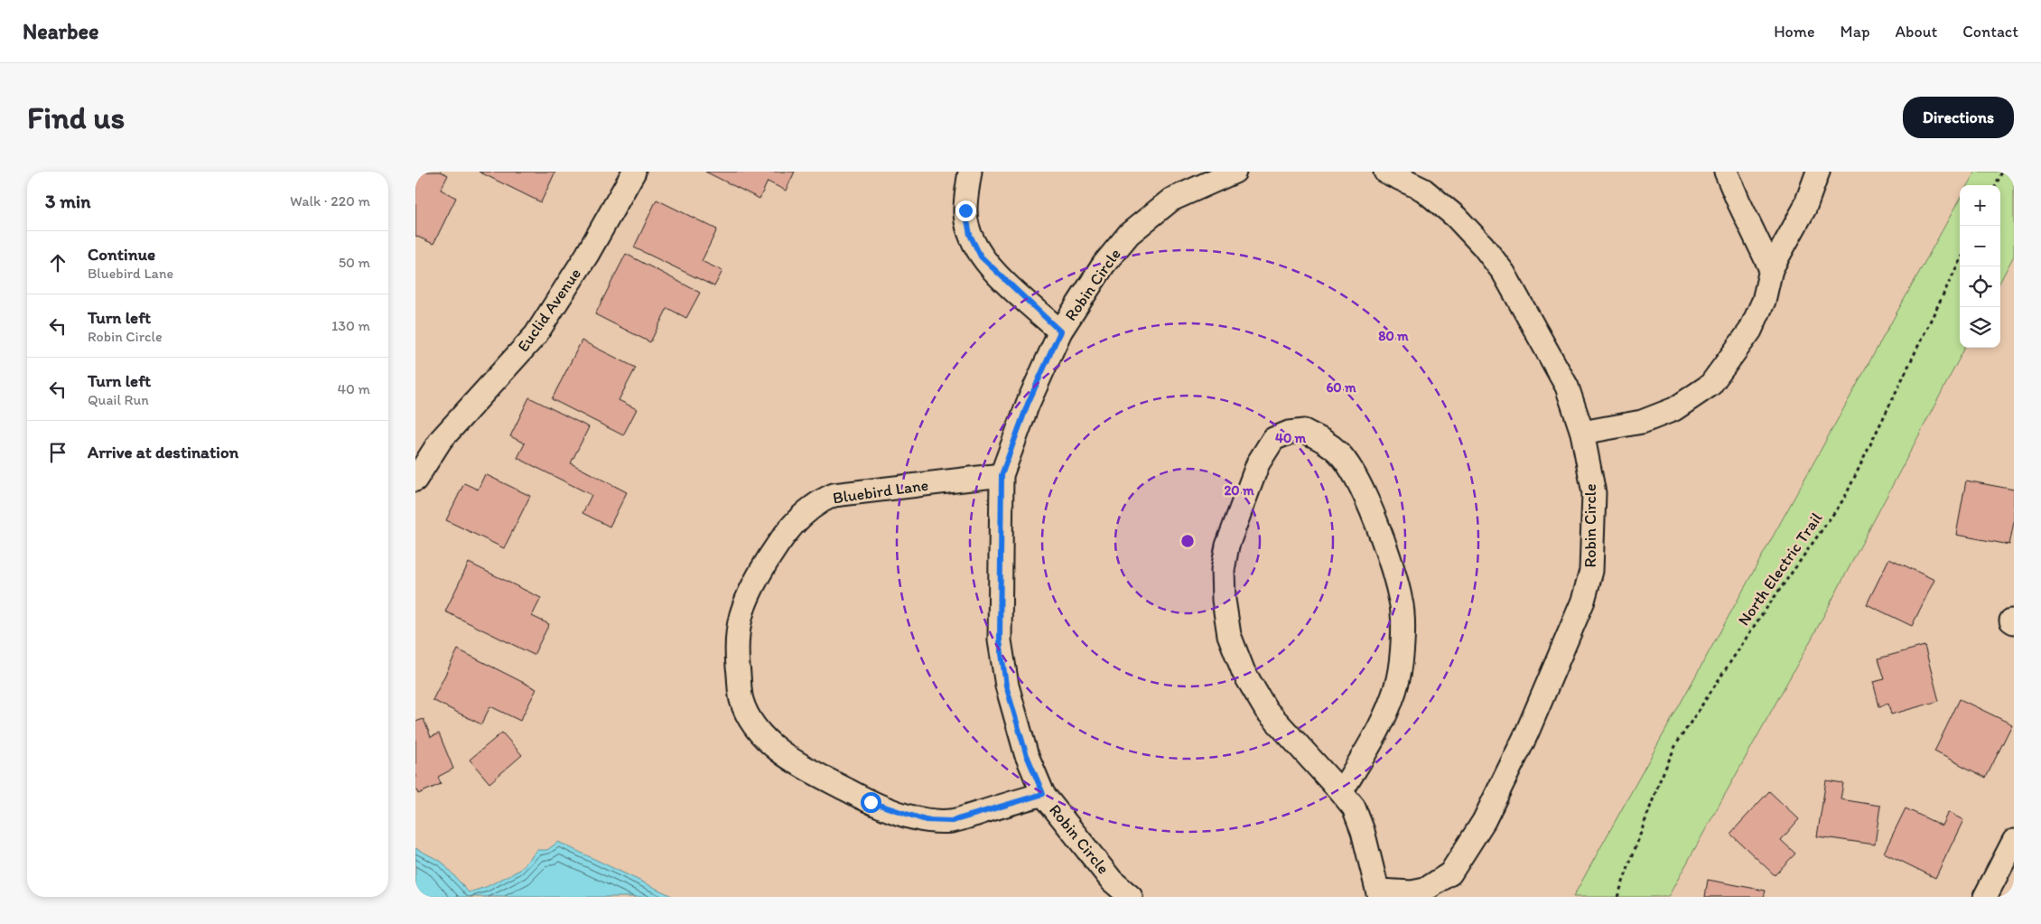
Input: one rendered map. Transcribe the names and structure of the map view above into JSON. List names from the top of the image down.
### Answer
{
  "streets": {
    "street": ["Robin Circle", "Euclid Avenue", "Bluebird Lane"],
    "path": ["North Electric Trail"]
  },
  "crossings": [
    ["Robin Circle", "Bluebird Lane"]
  ],
  "page": {
    "header": "Nearbee",
    "nav": [
      "Home",
      "Map",
      "About",
      "Contact"
    ],
    "buttons": "Directions",
    "title": "Find us",
    "heading": ["3 min", "Walk · 220 m"],
    "map_buttons": ["+", "−"],
    "list": [
      ["Continue", "Bluebird Lane", "50 m"],
      ["Turn left", "Robin Circle", "130 m"],
      ["Turn left", "Quail Run", "40 m"],
      "Arrive at destination"
    ]
  },
  "rings": [
    "80 m",
    "60 m",
    "40 m",
    "20 m"
  ]
}
